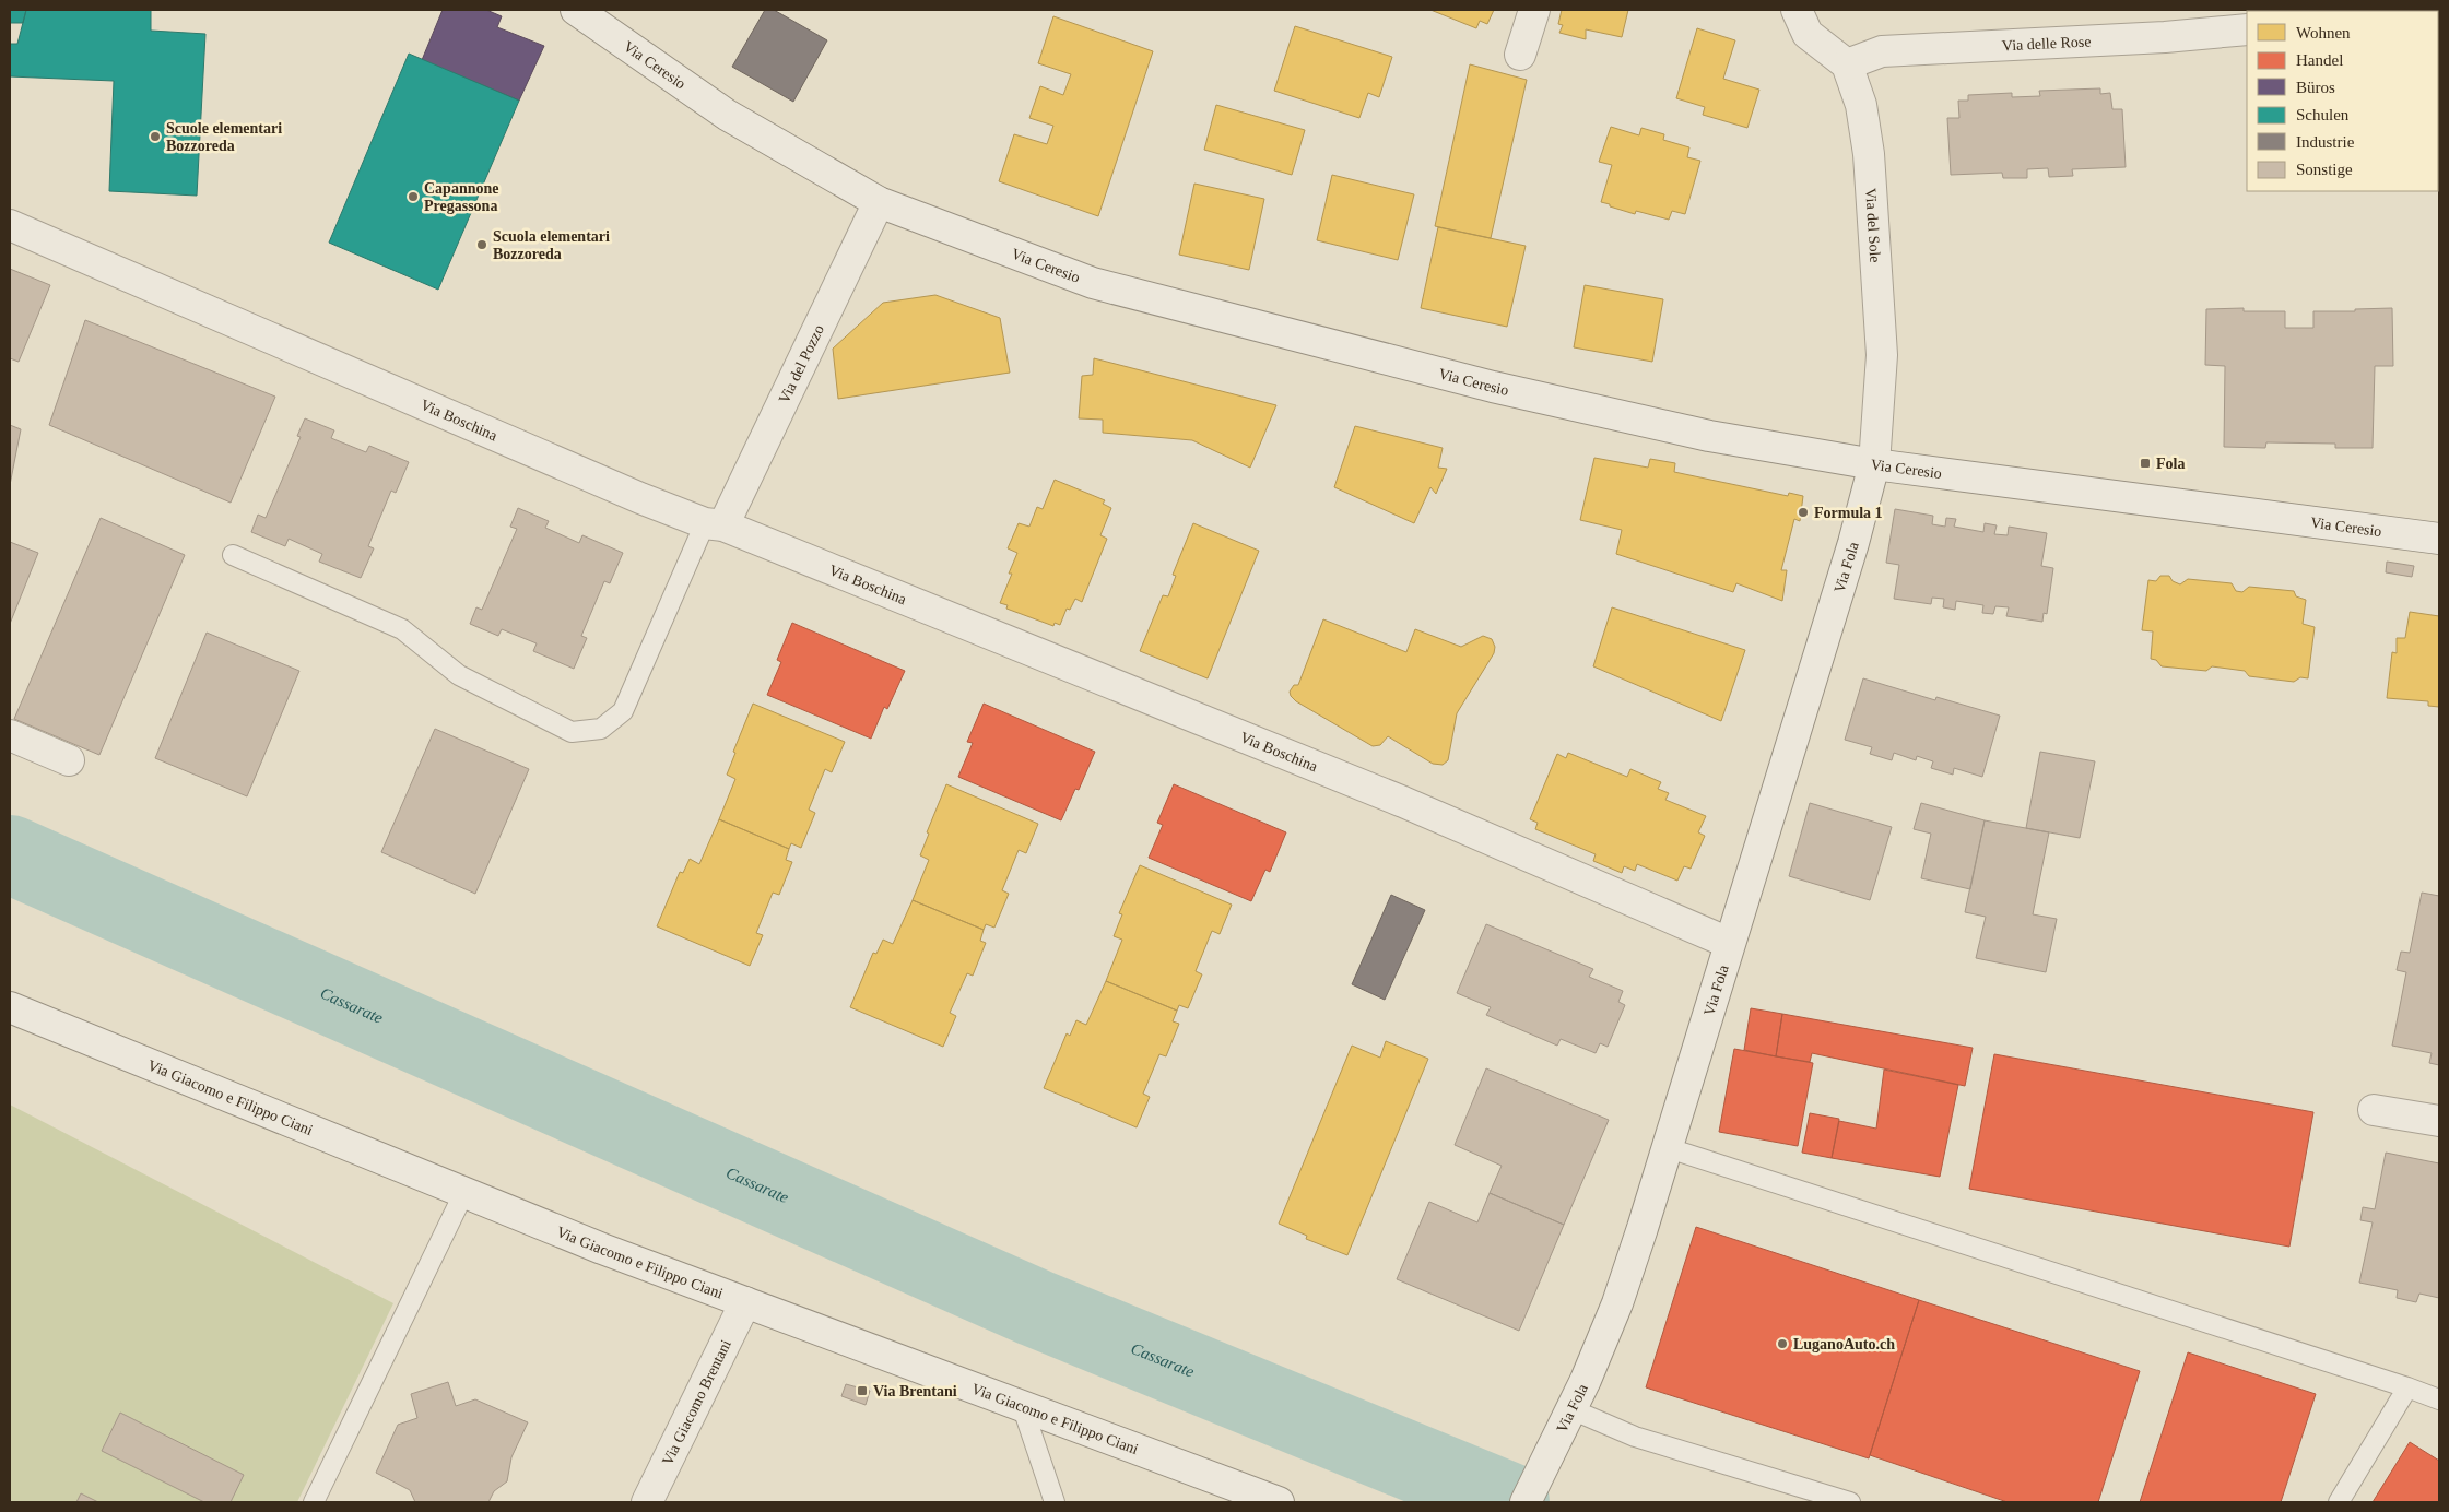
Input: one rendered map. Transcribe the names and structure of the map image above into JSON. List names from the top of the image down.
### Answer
{
  "streets": {
    "street": [
      "Via delle Rose",
      "Via Ceresio",
      "Via del Sole",
      "Via del Pozzo",
      "Via Boschina",
      "Via Fola",
      "Via Giacomo e Filippo Ciani",
      "Via Giacomo Brentani"
    ]
  },
  "crossings": [
    ["Via delle Rose", "Via del Sole"],
    ["Via Ceresio", "Via del Sole"],
    ["Via Ceresio", "Via del Pozzo"],
    ["Via Ceresio", "Via Fola"],
    ["Via del Sole", "Via Fola"],
    ["Via del Pozzo", "Via Boschina"],
    ["Via Boschina", "Via Fola"],
    ["Via Giacomo e Filippo Ciani", "Via Giacomo Brentani"]
  ],
  "water": ["Cassarate"],
  "places": {
    "other": [
      "Scuole elementari Bozzoreda",
      "Capannone Pregassona",
      "Scuola elementari Bozzoreda",
      "Formula 1",
      "LuganoAuto.ch"
    ],
    "transit": ["Fola", "Via Brentani"]
  },
  "legend": [
    "Wohnen",
    "Handel",
    "Büros",
    "Schulen",
    "Industrie",
    "Sonstige"
  ]
}
